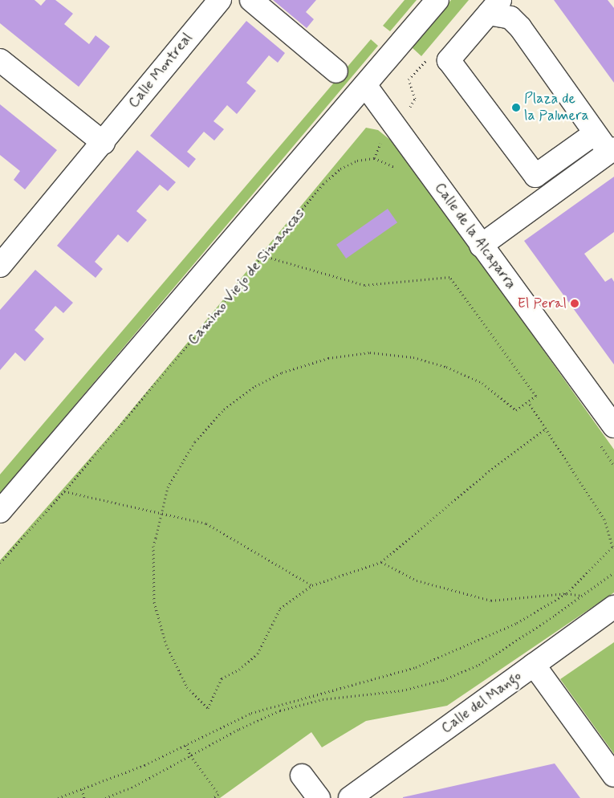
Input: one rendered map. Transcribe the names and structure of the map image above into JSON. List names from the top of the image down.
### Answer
{
  "streets": {
    "street": ["Calle Montreal", "Calle de la Alcaparra", "Calle del Mango"],
    "path": ["Camino Viejo de Simancas"]
  },
  "crossings": [
    ["Calle de la Alcaparra", "Camino Viejo de Simancas"]
  ],
  "places": ["Plaza de la Palmera", "El Peral"]
}
